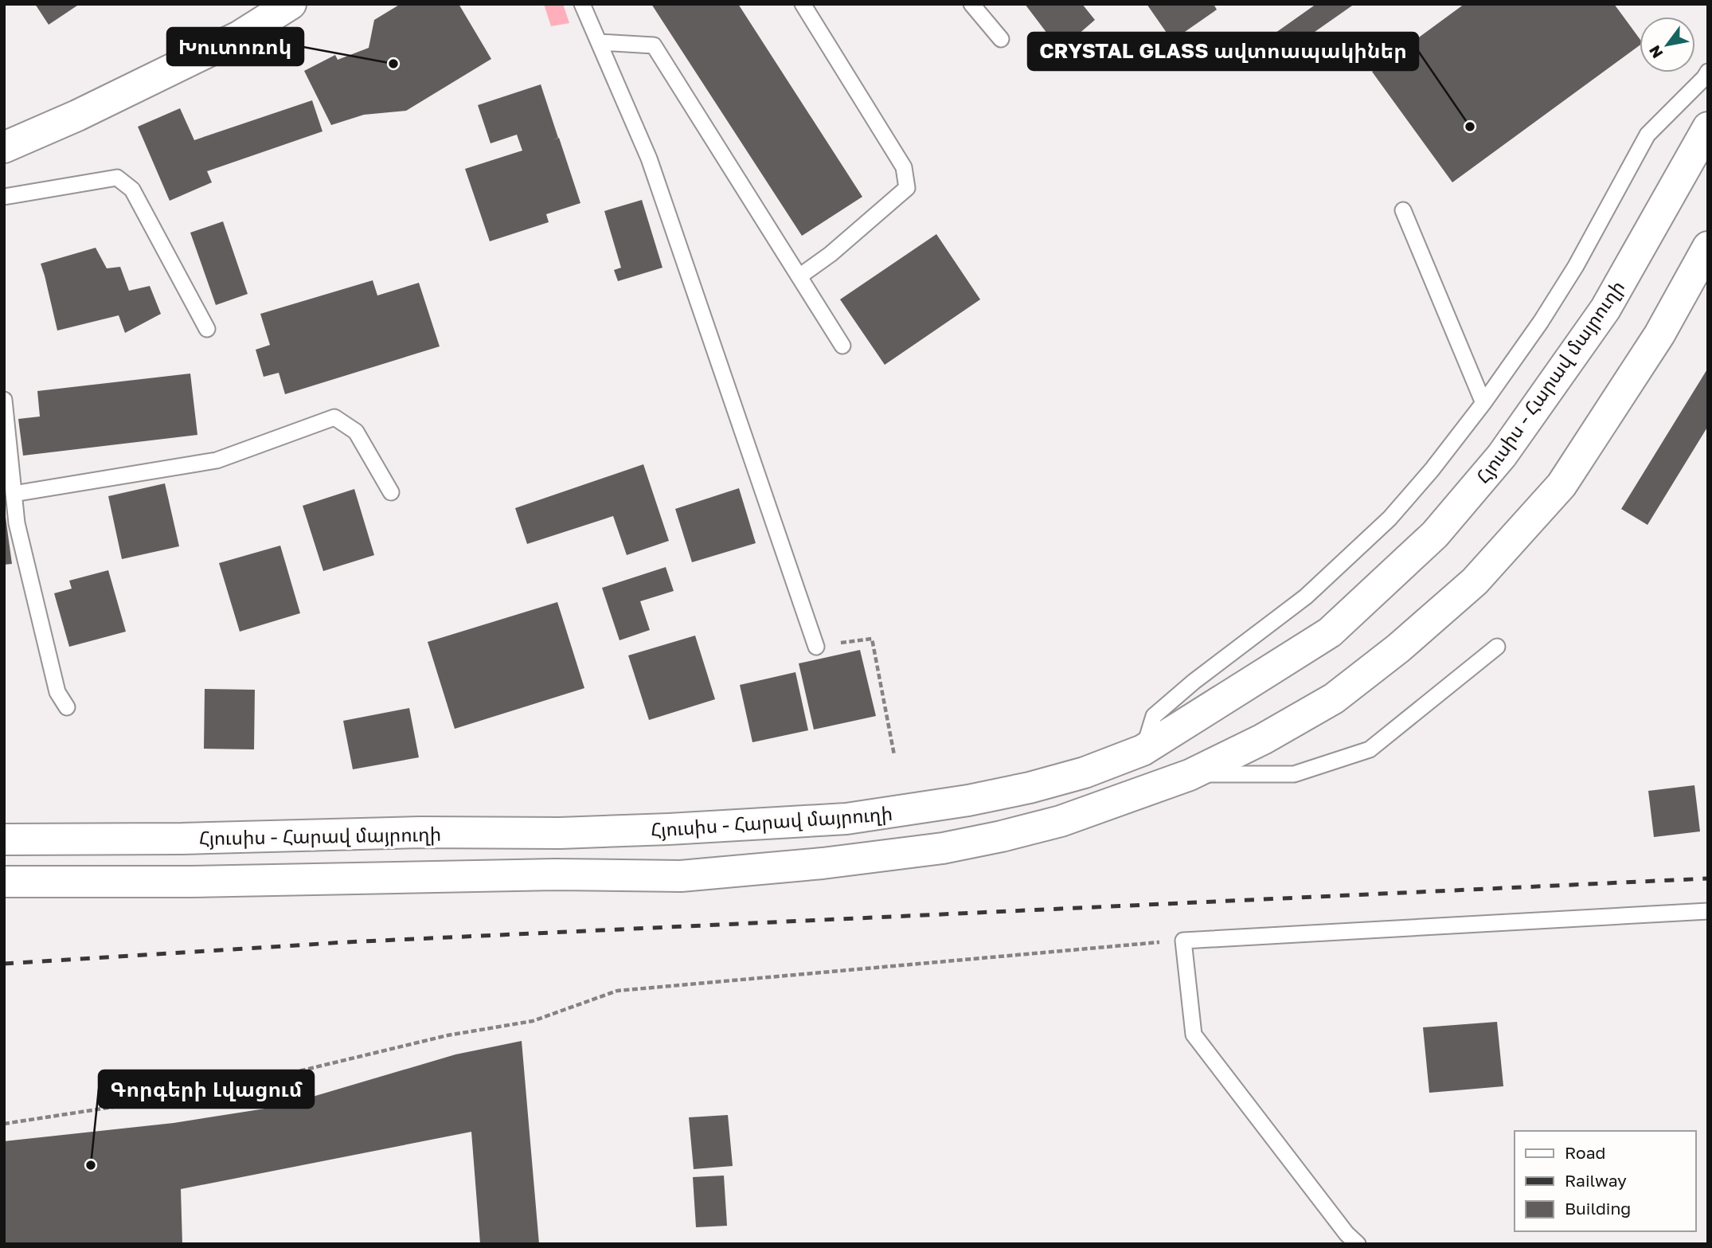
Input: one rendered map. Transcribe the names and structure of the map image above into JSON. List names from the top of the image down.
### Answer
{
  "streets": {
    "main road": ["Հյուսիս - Հարավ մայրուղի"]
  },
  "places": ["Խուտոռոկ", "CRYSTAL GLASS ավտոապակիներ", "Գորգերի Լվացում"],
  "legend": ["Road", "Railway", "Building"],
  "north": "bottom left"
}
